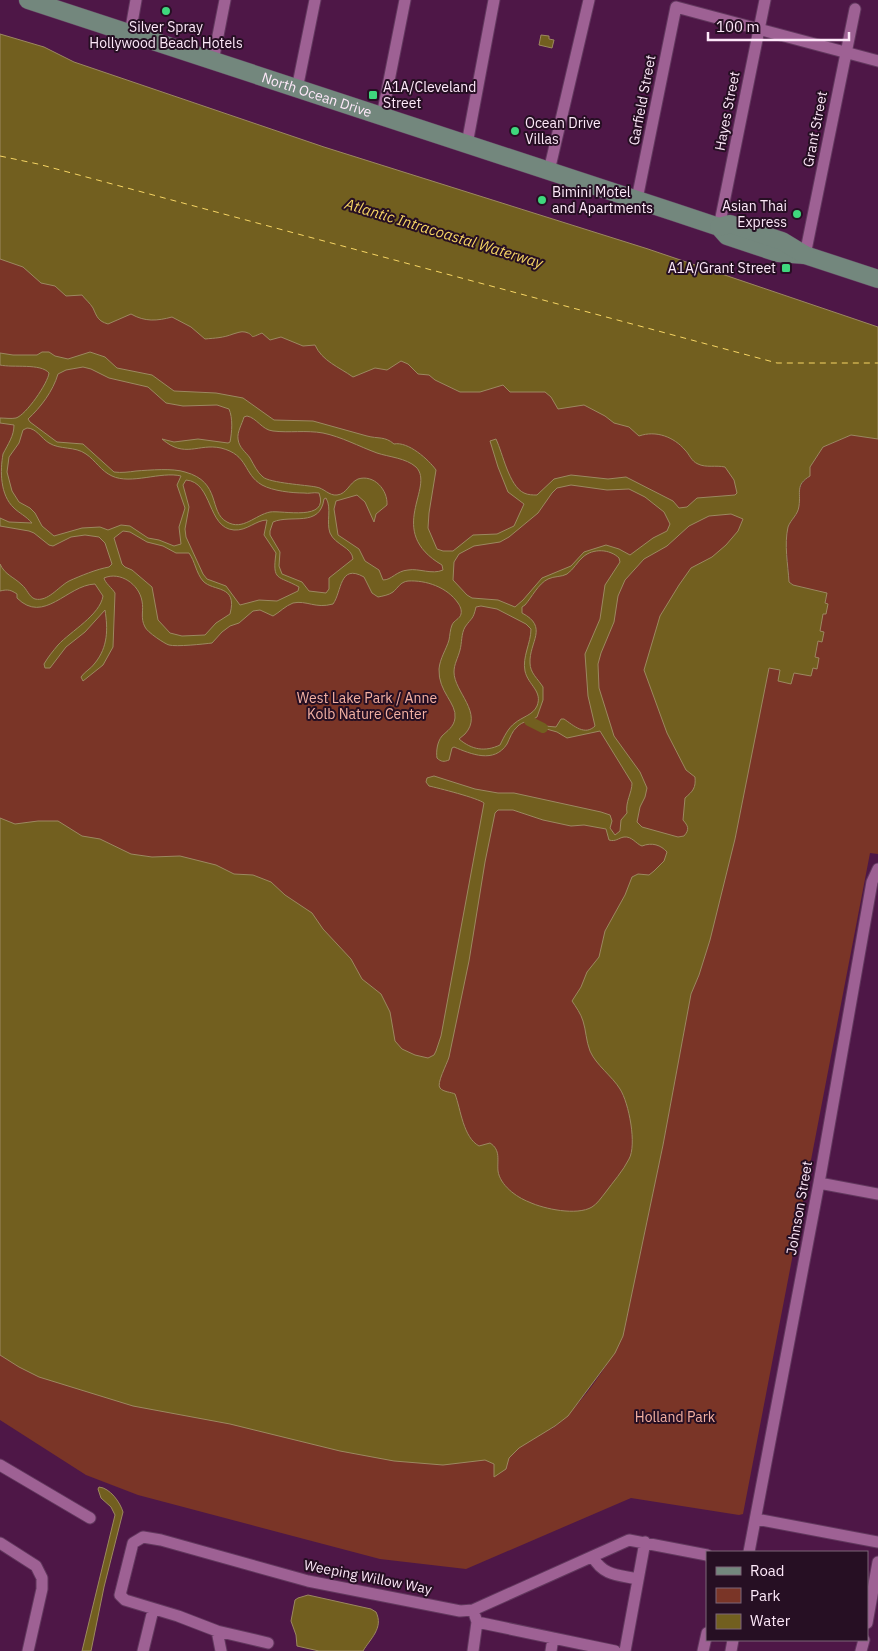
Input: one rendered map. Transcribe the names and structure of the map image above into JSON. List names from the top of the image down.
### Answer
{
  "streets": {
    "main road": ["North Ocean Drive"],
    "street": [
      "Garfield Street",
      "Hayes Street",
      "Grant Street",
      "Johnson Street",
      "Weeping Willow Way"
    ]
  },
  "crossings": [
    ["North Ocean Drive", "Garfield Street"],
    ["North Ocean Drive", "Hayes Street"],
    ["North Ocean Drive", "Grant Street"],
    ["Garfield Street", "Hayes Street"]
  ],
  "water": ["Atlantic Intracoastal Waterway"],
  "parks": ["West Lake Park / Anne Kolb Nature Center", "Holland Park"],
  "places": {
    "other": [
      "Silver Spray Hollywood Beach Hotels",
      "Ocean Drive Villas",
      "Bimini Motel and Apartments",
      "Asian Thai Express"
    ],
    "transit": ["A1A/Cleveland Street", "A1A/Grant Street"]
  },
  "legend": ["Road", "Park", "Water"],
  "scale_bar": "100 m"
}
